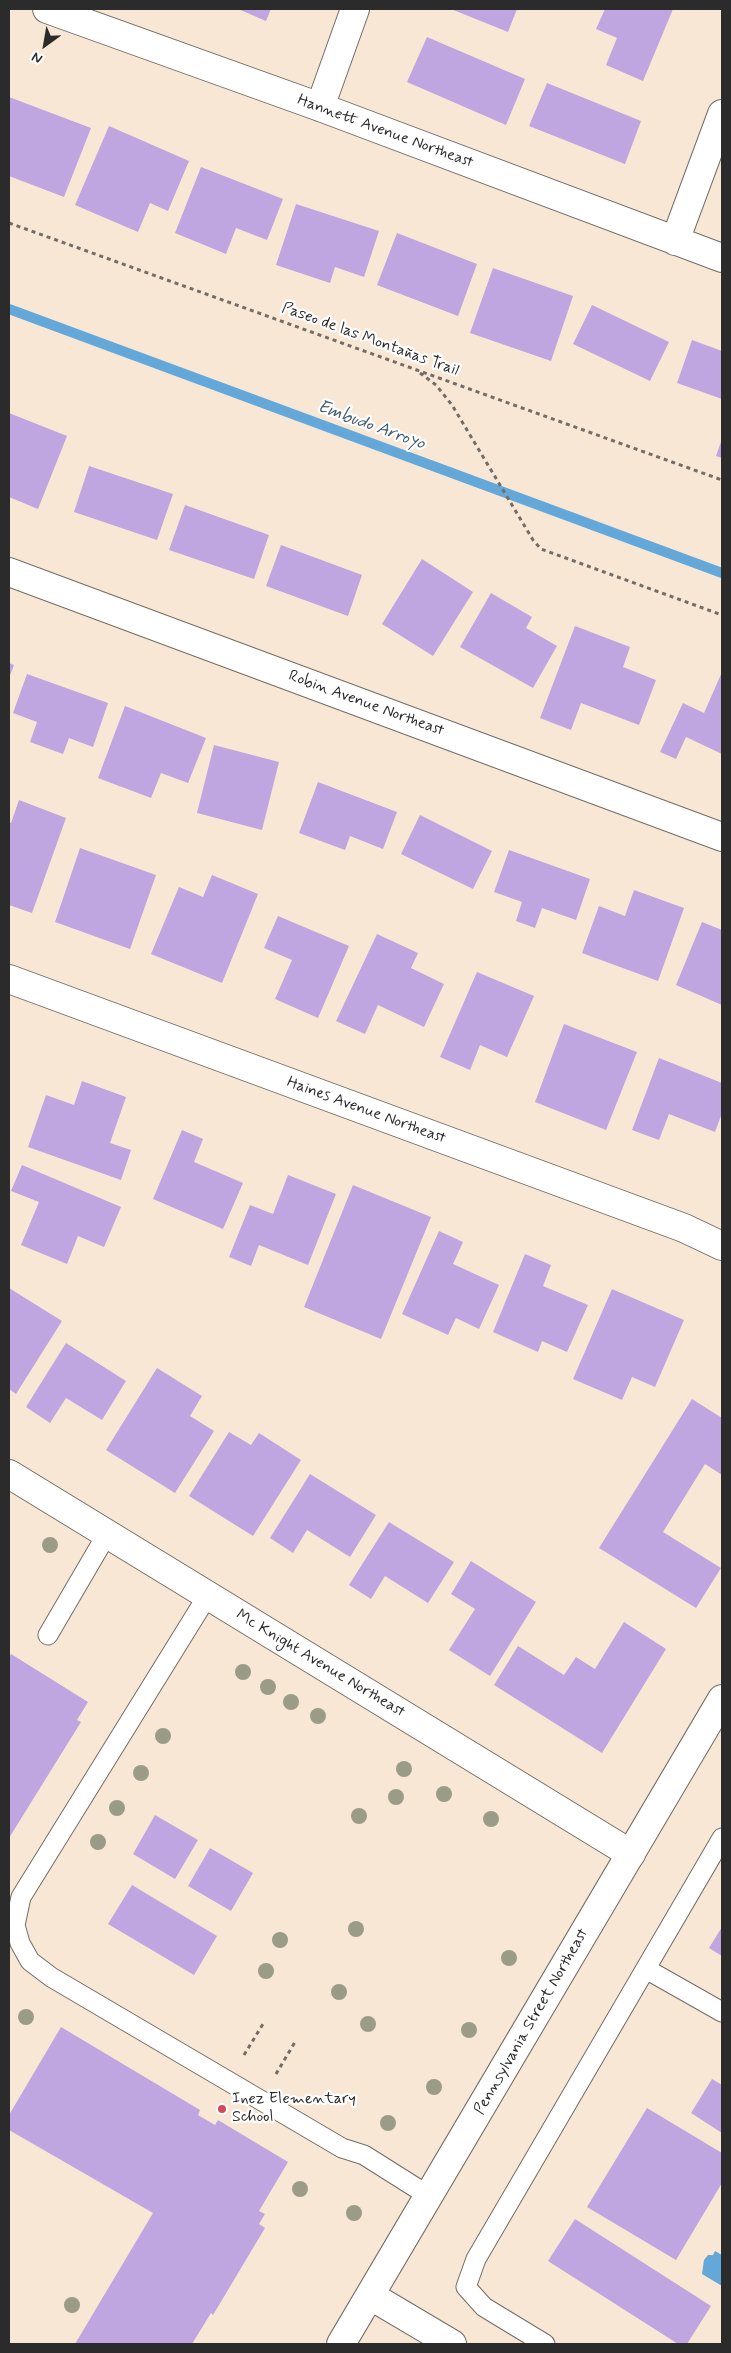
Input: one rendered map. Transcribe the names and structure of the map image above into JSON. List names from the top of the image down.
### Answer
{
  "streets": {
    "street": [
      "Hannett Avenue Northeast",
      "Robin Avenue Northeast",
      "Haines Avenue Northeast",
      "Mc Knight Avenue Northeast",
      "Pennsylvania Street Northeast"
    ],
    "path": ["Paseo de las Montañas Trail"]
  },
  "crossings": [
    ["Mc Knight Avenue Northeast", "Pennsylvania Street Northeast"]
  ],
  "water": ["Embudo Arroyo"],
  "places": ["Inez Elementary School"],
  "north": "bottom left"
}
